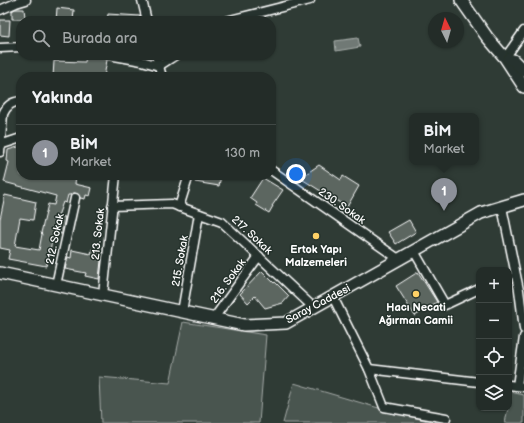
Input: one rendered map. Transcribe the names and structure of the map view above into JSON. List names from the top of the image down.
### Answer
{
  "streets": {
    "main road": ["Saray Caddesi"],
    "street": [
      "230. Sokak",
      "213. Sokak",
      "217. Sokak",
      "212. Sokak",
      "215. Sokak",
      "216. Sokak"
    ]
  },
  "crossings": [
    ["230. Sokak", "Saray Caddesi"],
    ["213. Sokak", "217. Sokak"],
    ["213. Sokak", "Saray Caddesi"],
    ["217. Sokak", "215. Sokak"],
    ["217. Sokak", "216. Sokak"],
    ["217. Sokak", "Saray Caddesi"],
    ["212. Sokak", "Saray Caddesi"],
    ["215. Sokak", "Saray Caddesi"],
    ["216. Sokak", "Saray Caddesi"]
  ],
  "places": ["Ertok Yapı Malzemeleri", "Hacı Necati Ağırman Camii"],
  "north": "top",
  "page": {
    "search": "Burada ara",
    "heading": "Yakında",
    "popup": ["BİM", "Market"],
    "list": [
      {
        "mark": "1",
        "name": "BİM",
        "note": "Market",
        "value": "130 m"
      }
    ],
    "pins": "1",
    "map_buttons": ["+", "−"]
  }
}
